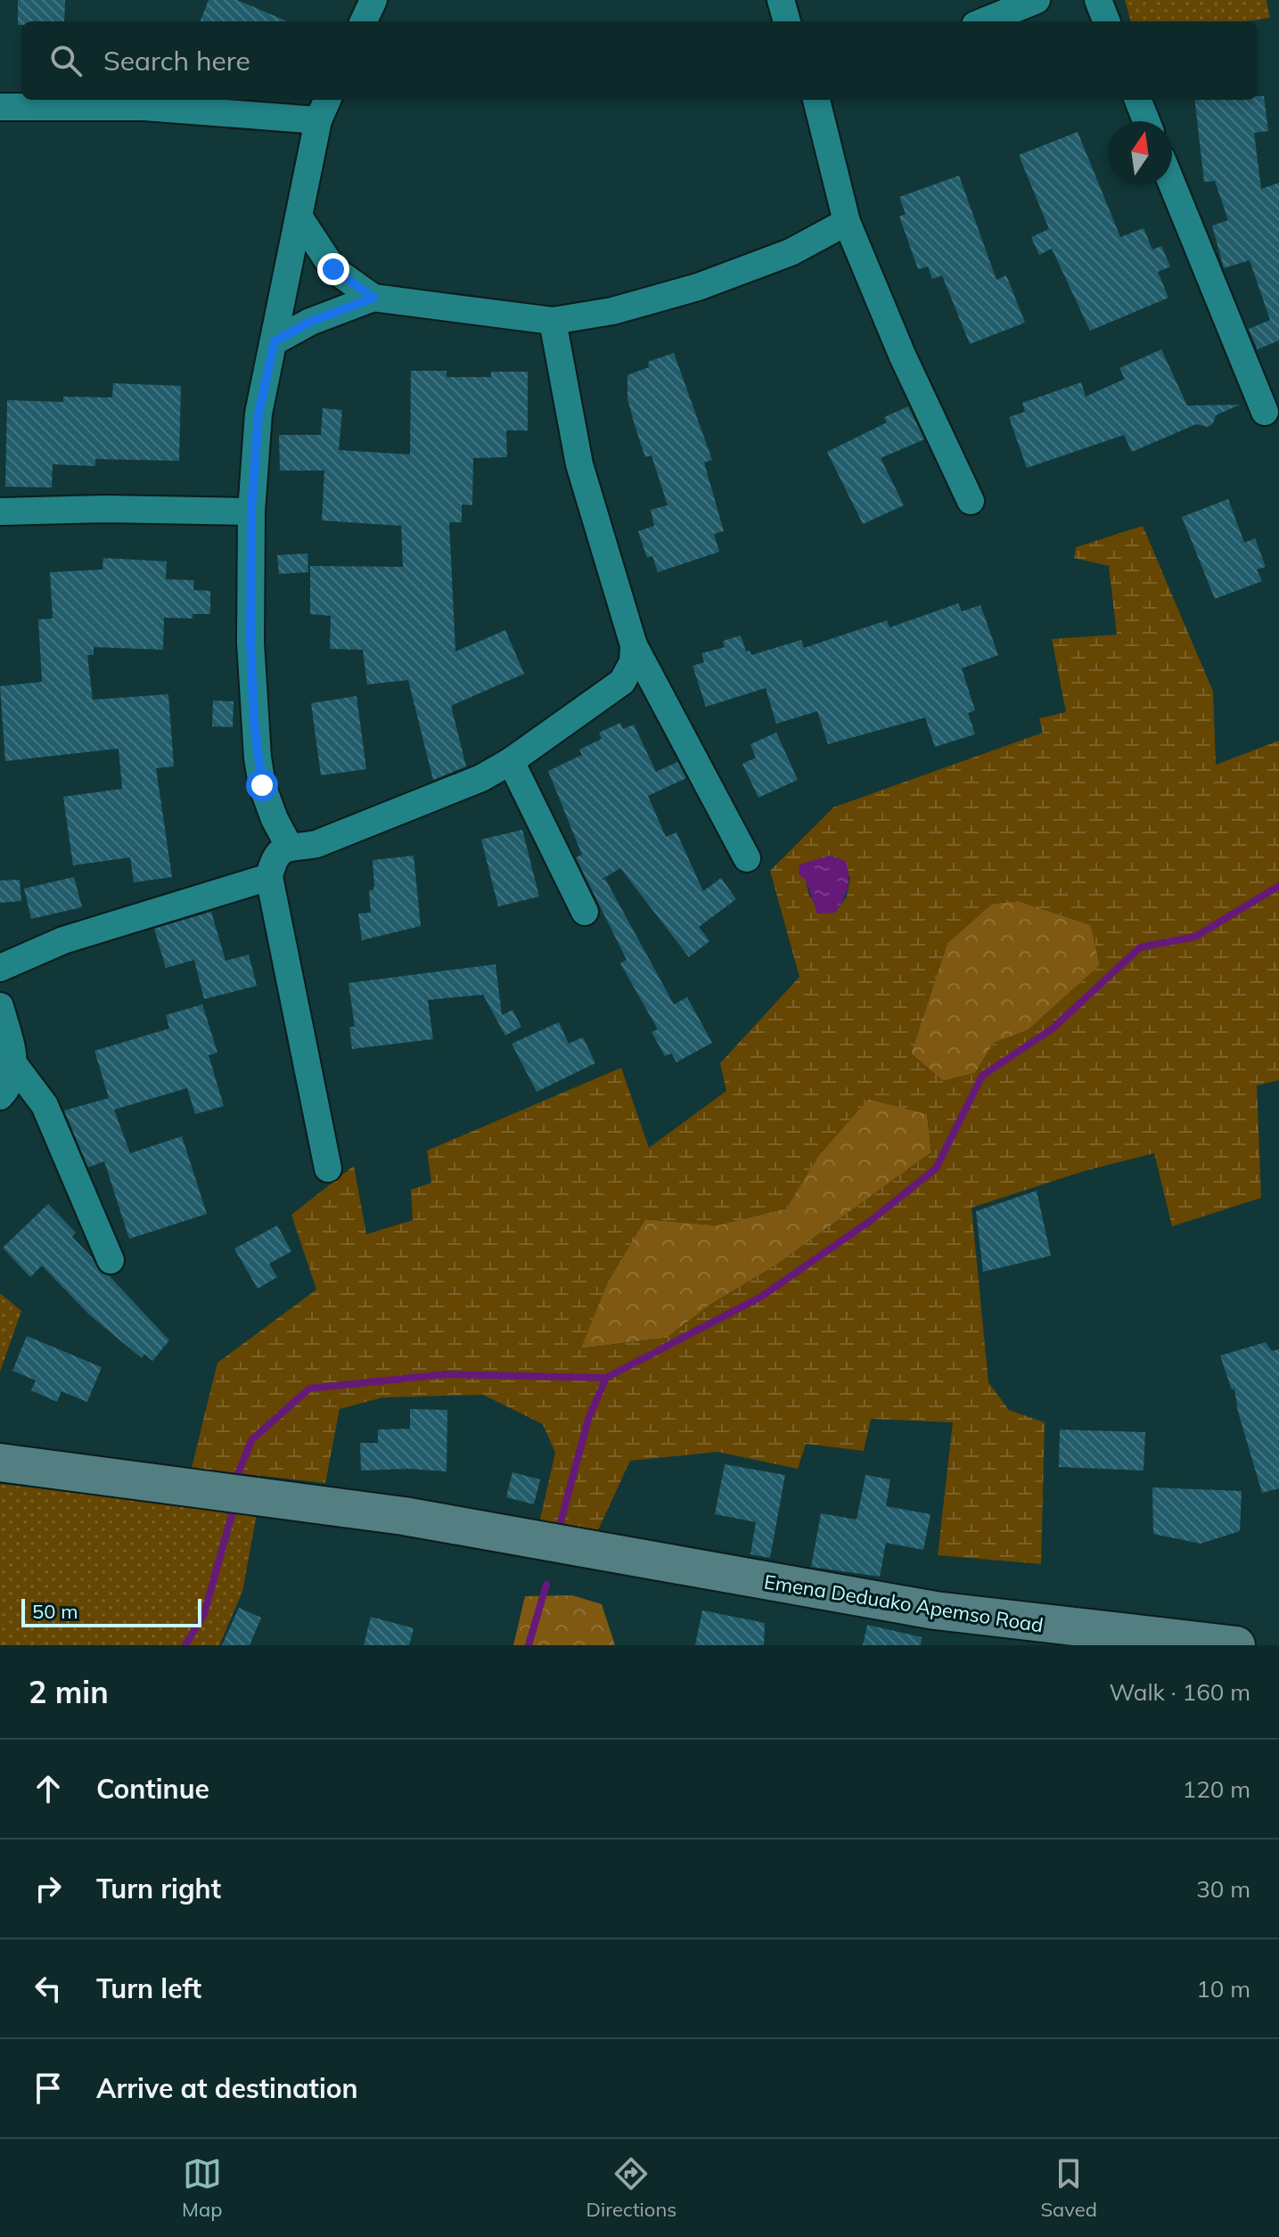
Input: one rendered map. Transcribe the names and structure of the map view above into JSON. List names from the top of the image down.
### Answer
{
  "streets": {
    "street": ["Emena Deduako Apemso Road"]
  },
  "scale_bar": "50 m",
  "north": "top",
  "page": {
    "search": "Search here",
    "scale": "50 m",
    "heading": ["2 min", "Walk · 160 m"],
    "list": [
      ["Continue", "120 m"],
      ["Turn right", "30 m"],
      ["Turn left", "10 m"],
      "Arrive at destination"
    ],
    "nav": ["Map", "Directions", "Saved"]
  }
}
